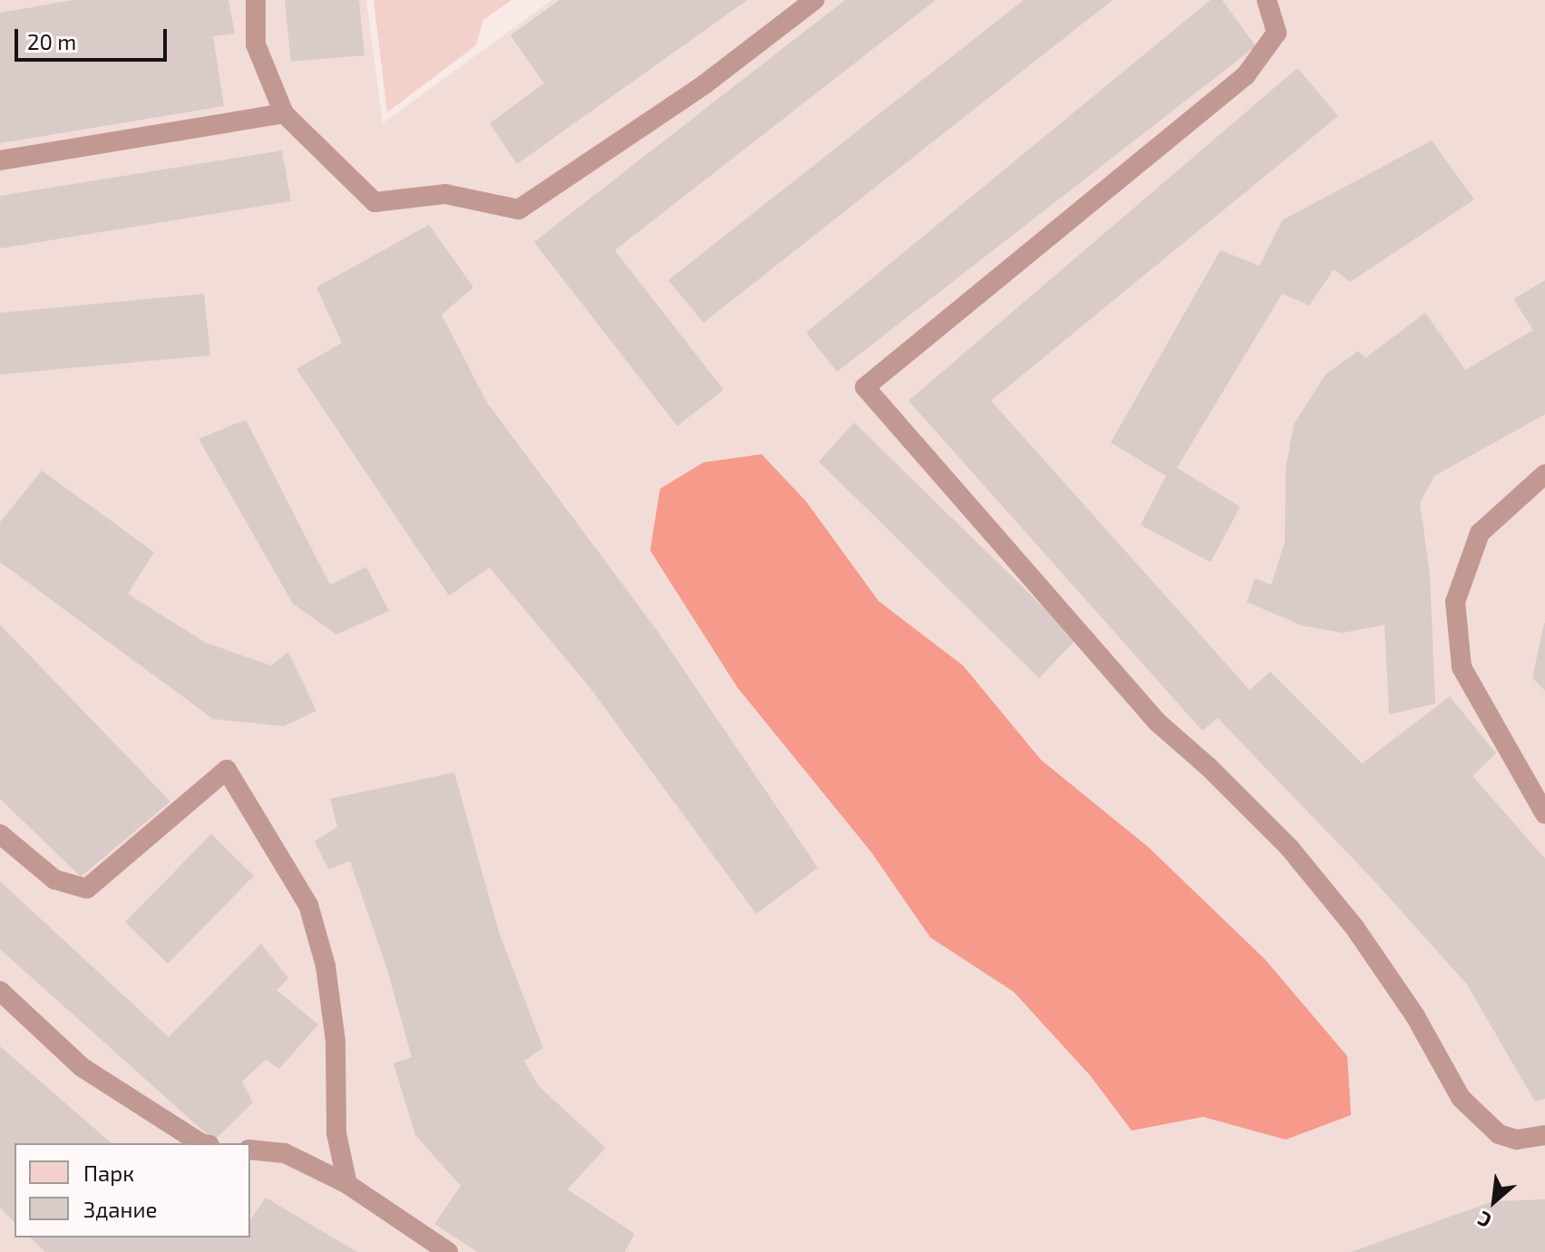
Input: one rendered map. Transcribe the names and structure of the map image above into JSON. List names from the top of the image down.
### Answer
{
  "legend": ["Парк", "Здание"],
  "scale_bar": "20 m",
  "north": "bottom left"
}
